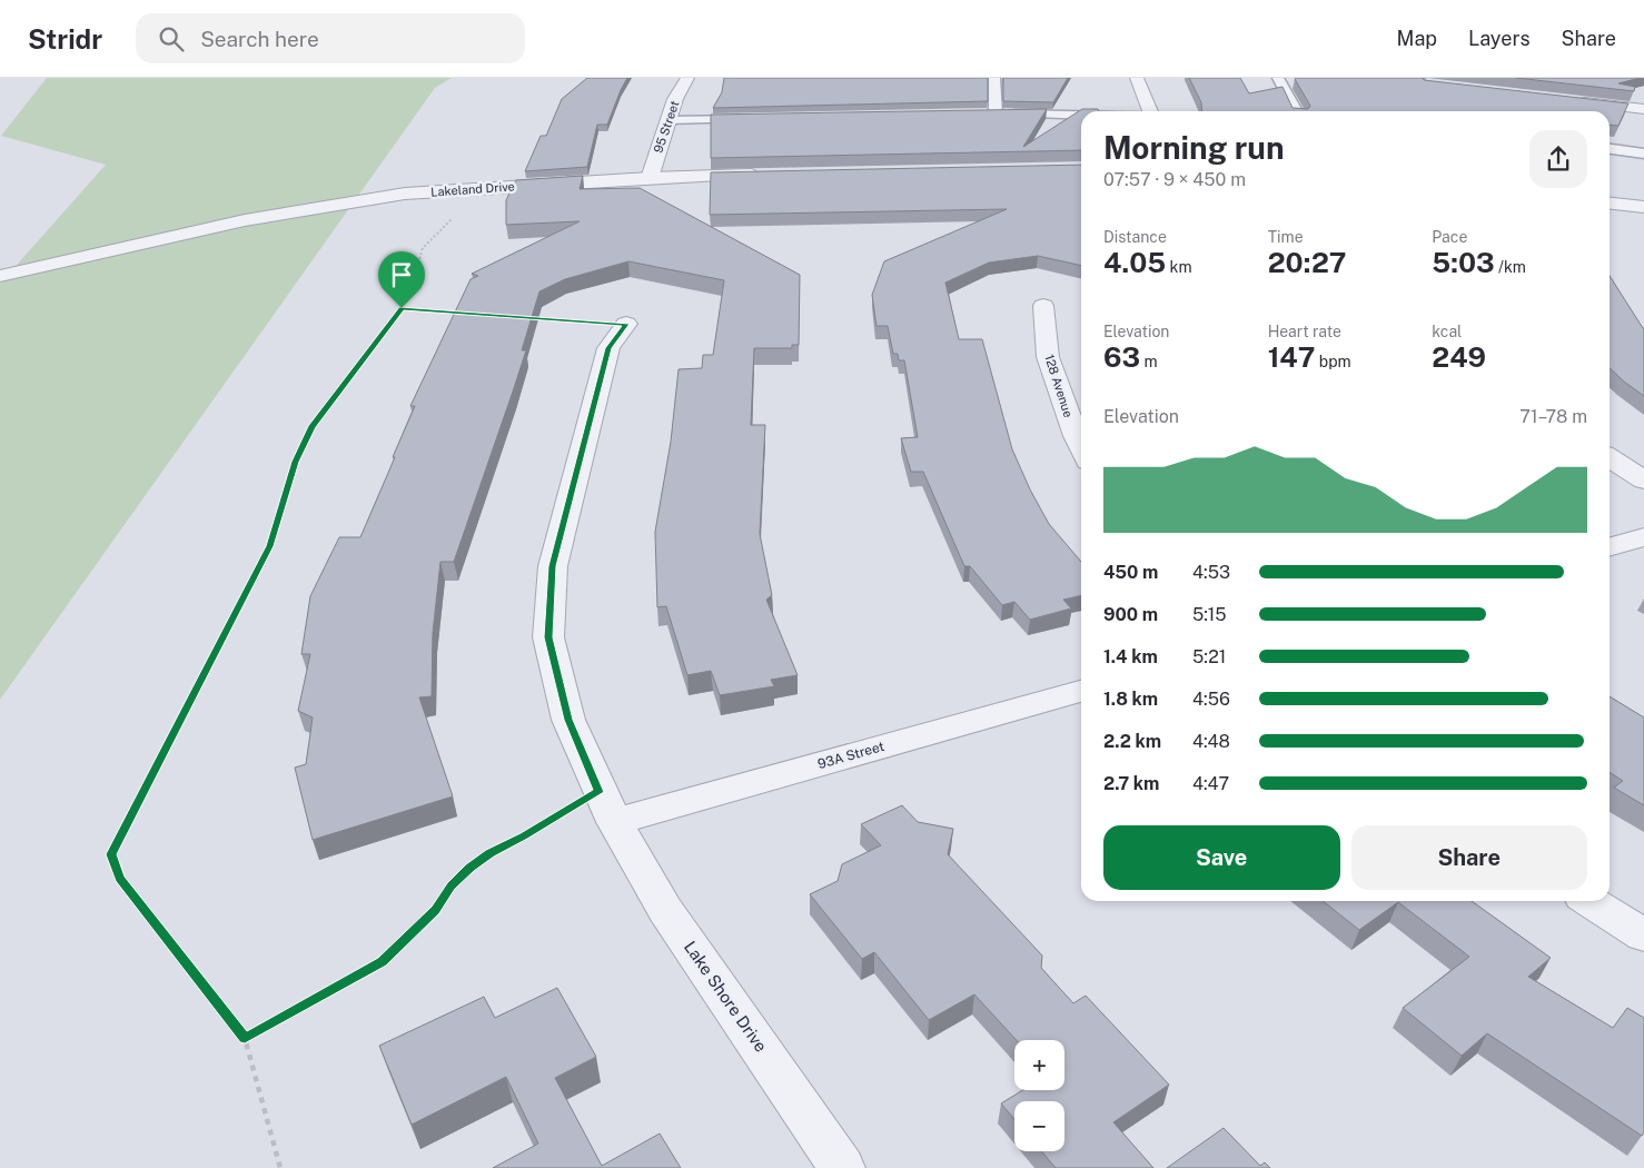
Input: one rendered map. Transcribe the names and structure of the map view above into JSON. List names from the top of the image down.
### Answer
{
  "streets": {
    "street": [
      "95 Street",
      "Lakeland Drive",
      "128 Avenue",
      "93A Street",
      "Lake Shore Drive"
    ]
  },
  "crossings": [
    ["95 Street", "Lakeland Drive"],
    ["93A Street", "Lake Shore Drive"]
  ],
  "page": {
    "header": "Stridr",
    "search": "Search here",
    "nav": ["Map", "Layers", "Share"],
    "heading": ["Morning run", "07:57 · 9 × 450 m"],
    "stats": [
      ["Distance", "4.05 km"],
      ["Time", "20:27"],
      ["Pace", "5:03 /km"],
      ["Elevation", "63 m"],
      ["Heart rate", "147 bpm"],
      ["kcal", "249"]
    ],
    "chart": ["Elevation", "71–78 m"],
    "list": [
      {
        "name": "450 m",
        "note": "4:53"
      },
      {
        "name": "900 m",
        "note": "5:15"
      },
      {
        "name": "1.4 km",
        "note": "5:21"
      },
      {
        "name": "1.8 km",
        "note": "4:56"
      },
      {
        "name": "2.2 km",
        "note": "4:48"
      },
      {
        "name": "2.7 km",
        "note": "4:47"
      }
    ],
    "buttons": ["Save", "Share"],
    "map_buttons": ["+", "−"]
  }
}
